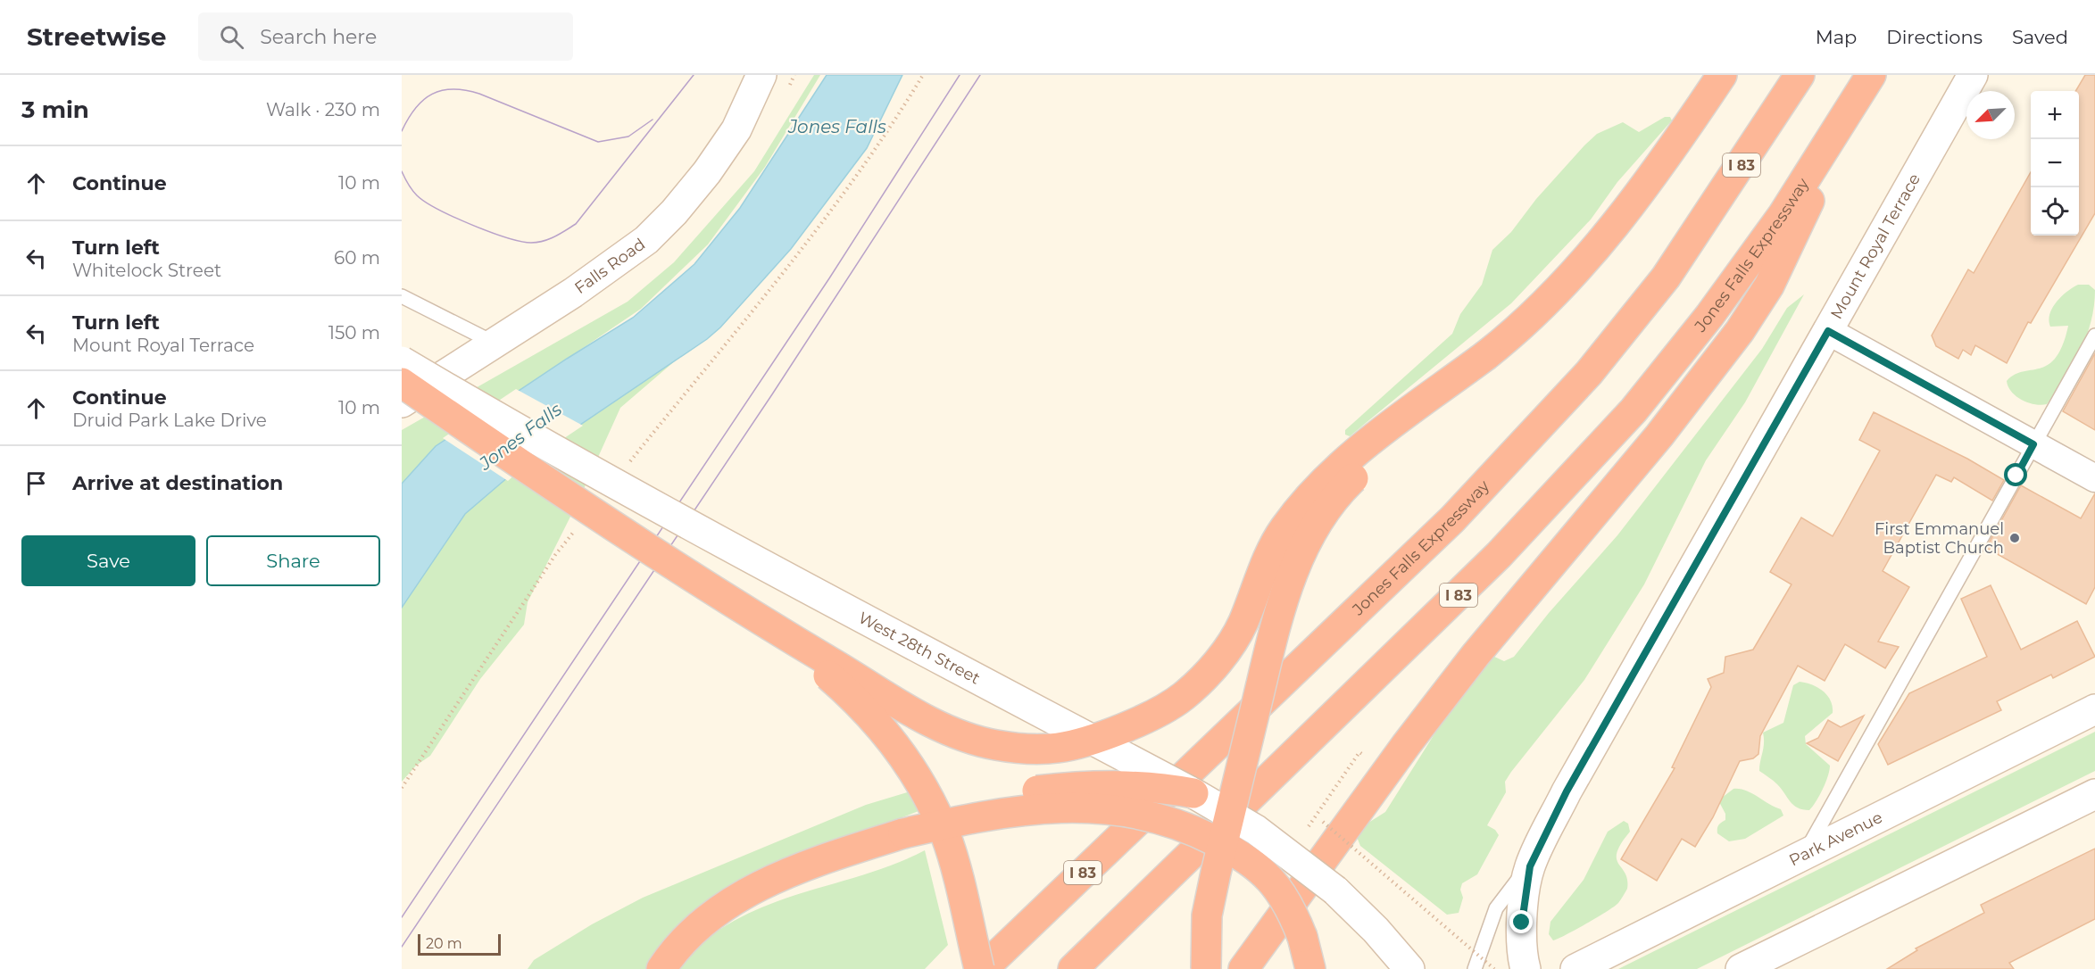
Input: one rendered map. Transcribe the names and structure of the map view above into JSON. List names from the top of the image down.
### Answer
{
  "streets": {
    "highway": ["I 83", "Jones Falls Expressway"],
    "street": [
      "Mount Royal Terrace",
      "Falls Road",
      "West 28th Street",
      "Park Avenue"
    ]
  },
  "water": ["Jones Falls"],
  "places": ["First Emmanuel Baptist Church"],
  "scale_bar": "20 m",
  "north": "bottom left",
  "page": {
    "header": "Streetwise",
    "search": "Search here",
    "nav": ["Map", "Directions", "Saved"],
    "heading": ["3 min", "Walk · 230 m"],
    "map_buttons": ["+", "−"],
    "list": [
      ["Continue", "10 m"],
      ["Turn left", "Whitelock Street", "60 m"],
      ["Turn left", "Mount Royal Terrace", "150 m"],
      ["Continue", "Druid Park Lake Drive", "10 m"],
      "Arrive at destination"
    ],
    "buttons": ["Save", "Share"],
    "scale": "20 m"
  }
}
